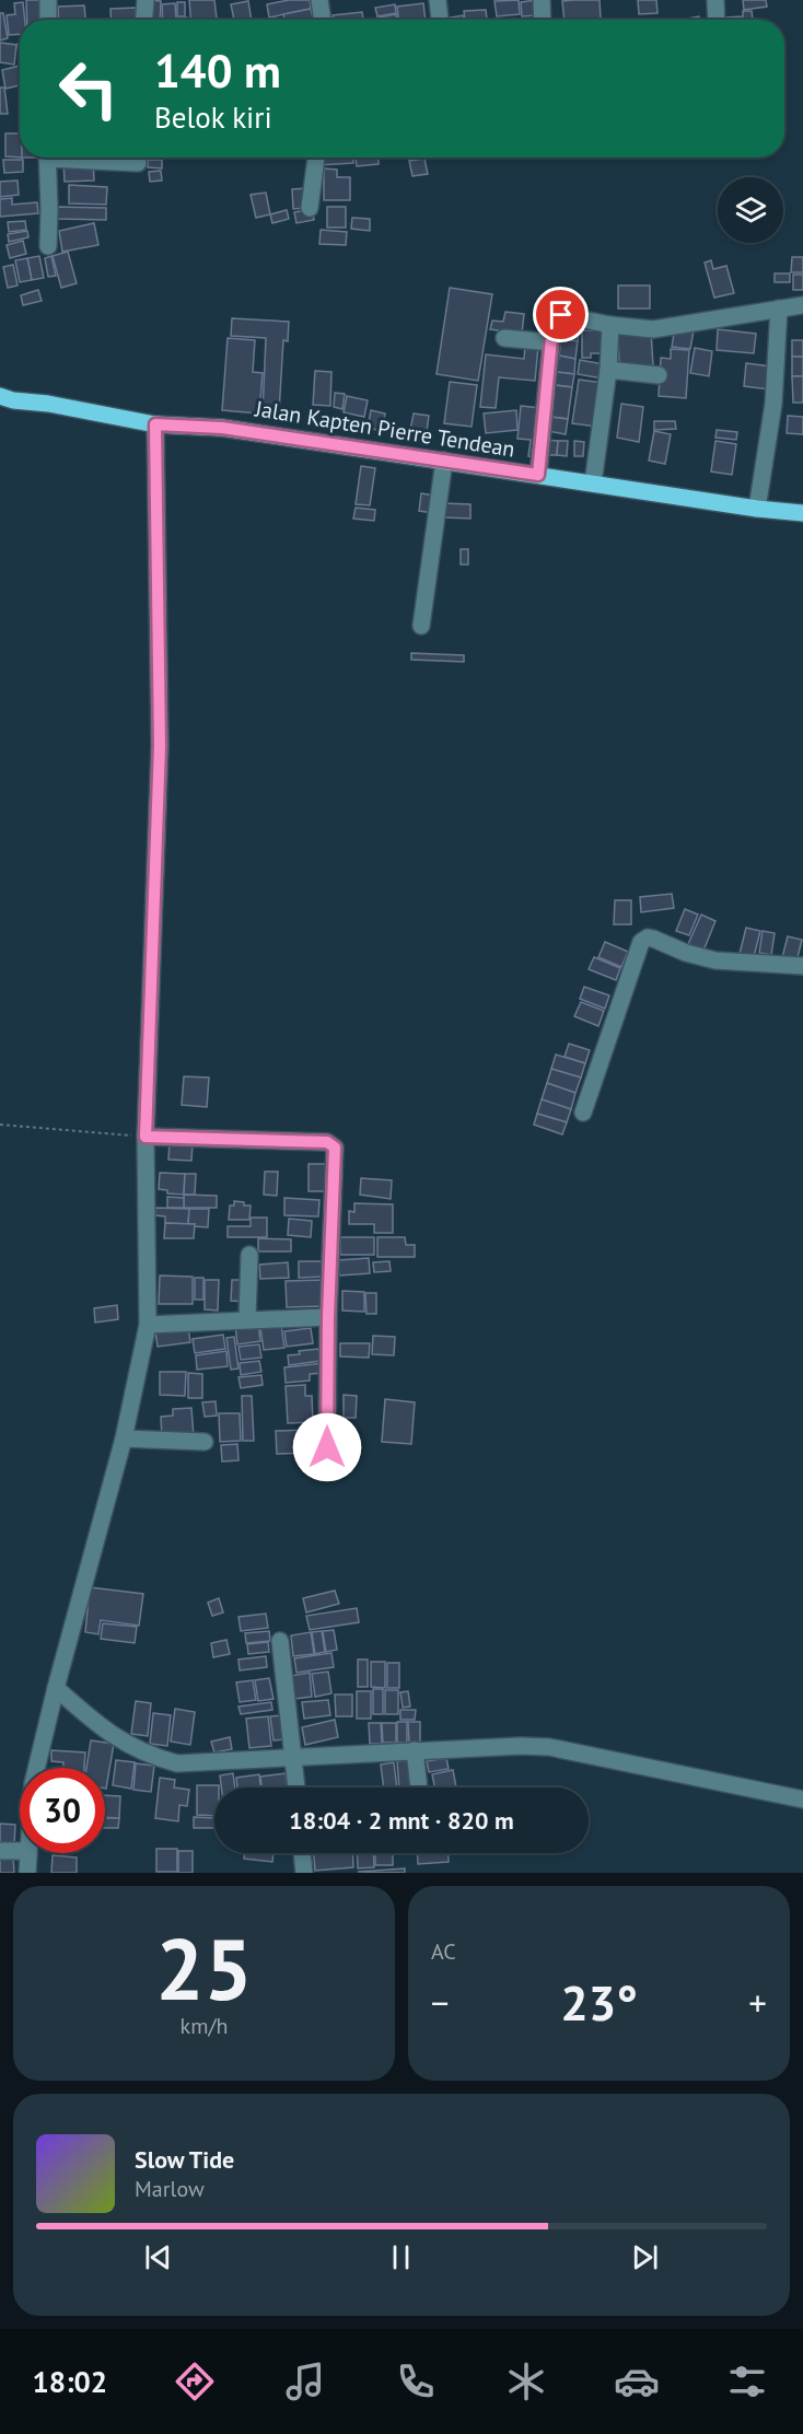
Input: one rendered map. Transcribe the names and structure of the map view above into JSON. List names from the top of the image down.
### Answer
{
  "streets": {
    "main road": ["Jalan Kapten Pierre Tendean"]
  },
  "page": {
    "turn": ["140 m", "Belok kiri"],
    "limit": "30",
    "trip": "18:04 · 2 mnt · 820 m",
    "tile": [
      ["25", "km/h"],
      "AC"
    ],
    "heat": ["−", "23°", "+"],
    "song": ["Slow Tide", "Marlow"],
    "tabs": "18:02"
  }
}
